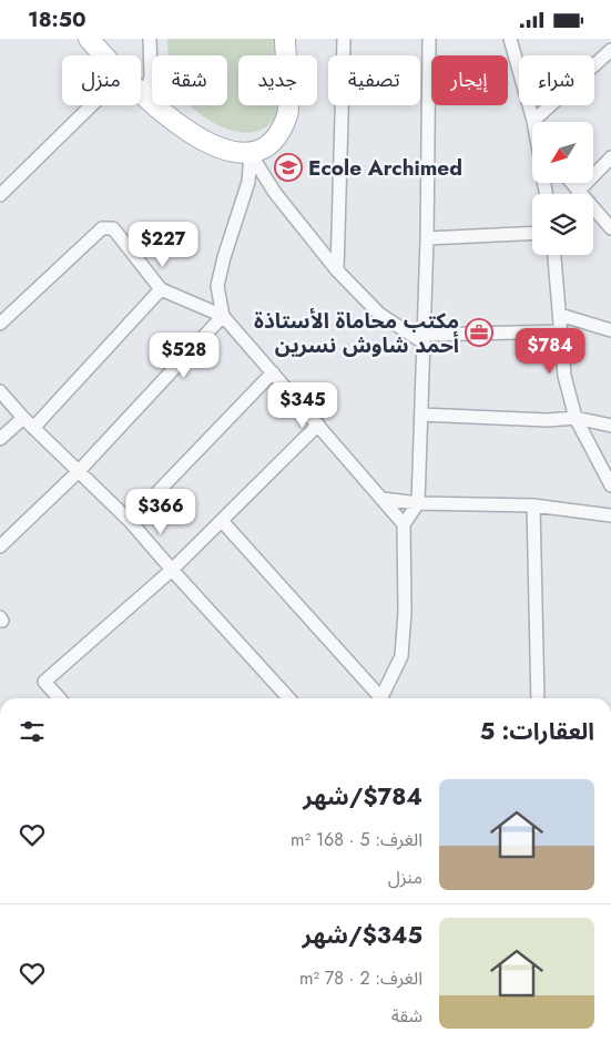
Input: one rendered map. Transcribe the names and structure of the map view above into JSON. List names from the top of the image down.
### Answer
{
  "places": {
    "school or university": ["Ecole Archimed"],
    "office": ["مكتب محاماة الأستاذة أحمد شاوش نسرين"]
  },
  "north": "bottom left",
  "page": {
    "status": "18:50",
    "chip": [
      "شراء",
      "إيجار",
      "تصفية",
      "جديد",
      "شقة",
      "منزل"
    ],
    "price": [
      "$227",
      "$784",
      "$528",
      "$345",
      "$366"
    ],
    "heading": "العقارات: 5",
    "list": [
      {
        "name": "$784/شهر",
        "note": "الغرف: 5 · 168 m² · منزل"
      },
      {
        "name": "$345/شهر",
        "note": "الغرف: 2 · 78 m² · شقة"
      }
    ]
  }
}
